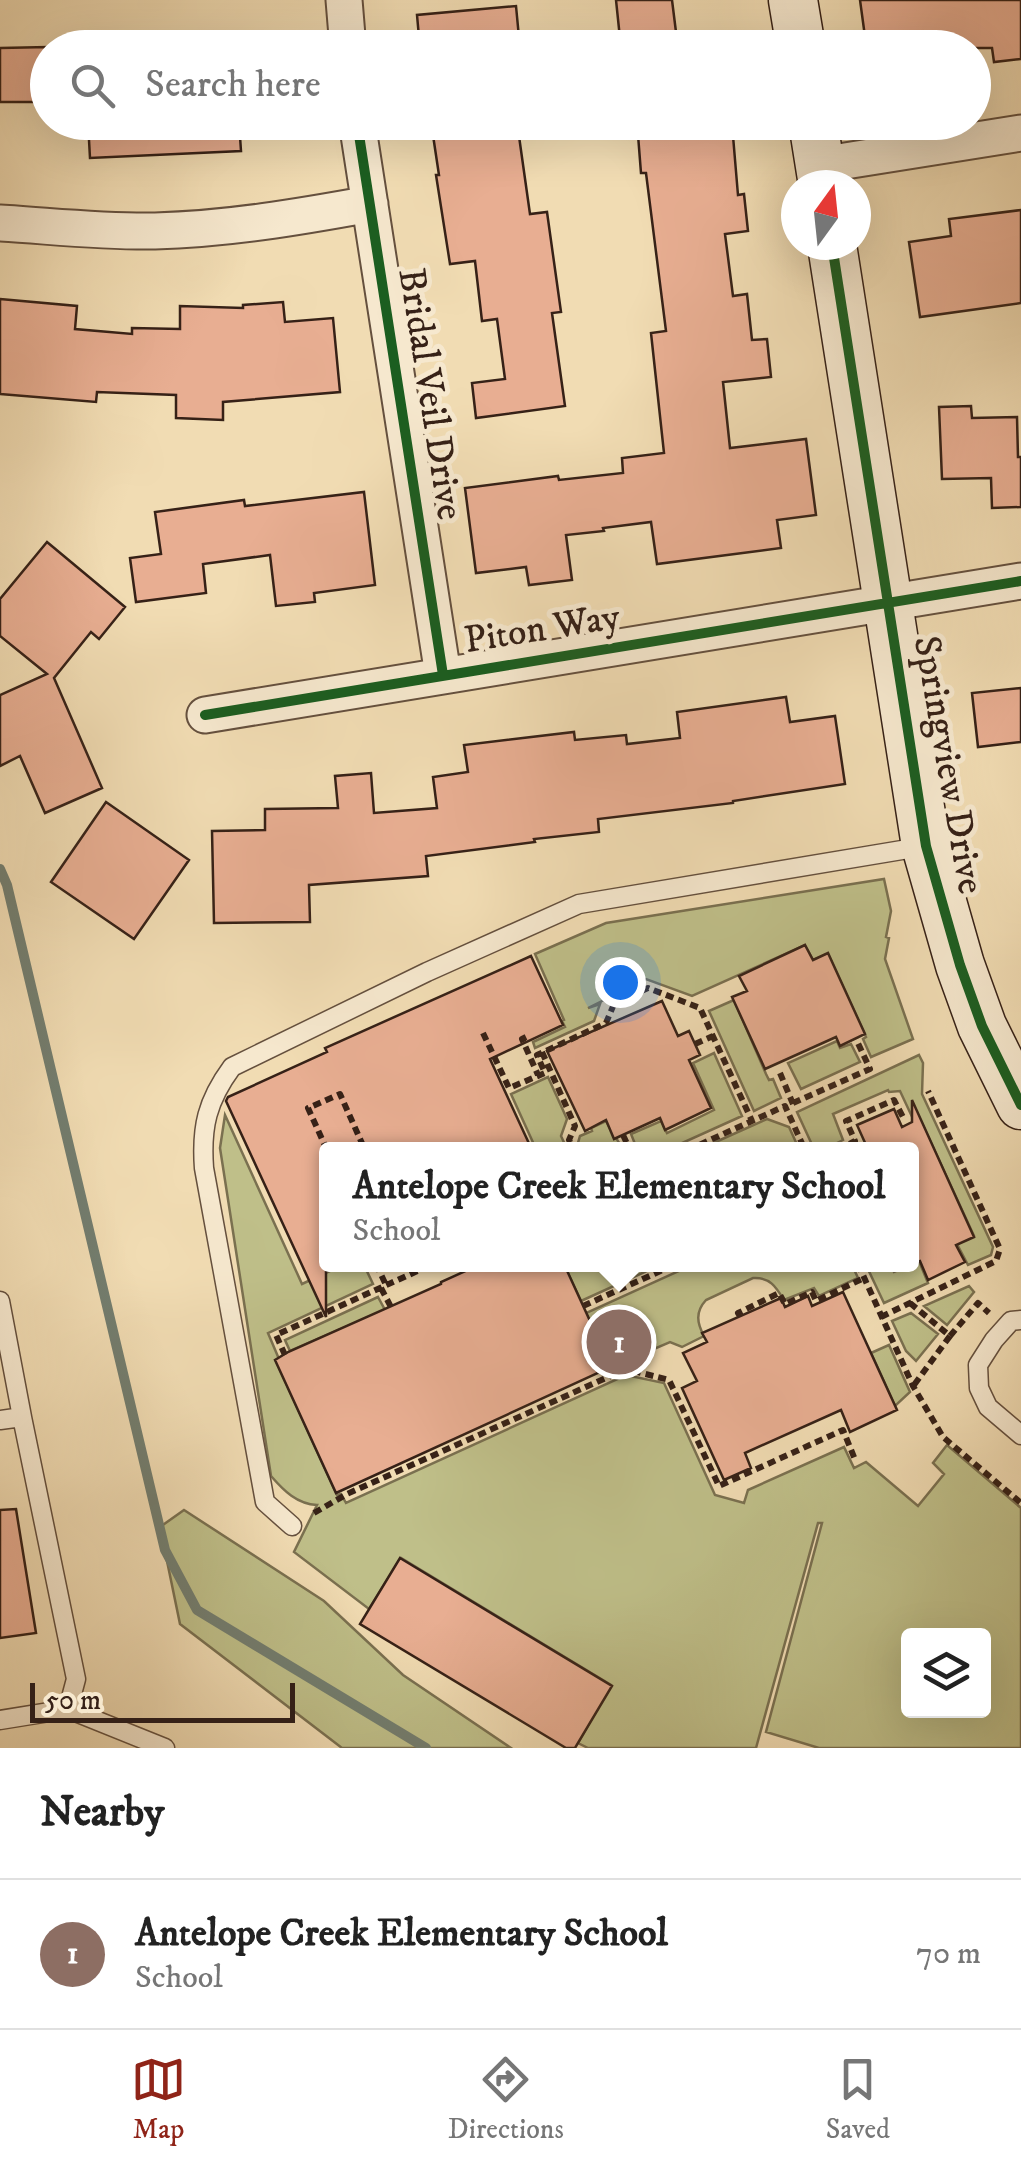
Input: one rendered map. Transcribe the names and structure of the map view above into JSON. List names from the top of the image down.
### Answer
{
  "streets": {
    "street": ["Bridal Veil Drive", "Piton Way", "Springview Drive"]
  },
  "crossings": [
    ["Bridal Veil Drive", "Piton Way"],
    ["Piton Way", "Springview Drive"]
  ],
  "scale_bar": "50 m",
  "north": "top",
  "page": {
    "search": "Search here",
    "popup": ["Antelope Creek Elementary School", "School"],
    "pins": "1",
    "scale": "50 m",
    "heading": "Nearby",
    "list": [
      {
        "mark": "1",
        "name": "Antelope Creek Elementary School",
        "note": "School",
        "value": "70 m"
      }
    ],
    "nav": ["Map", "Directions", "Saved"]
  }
}
